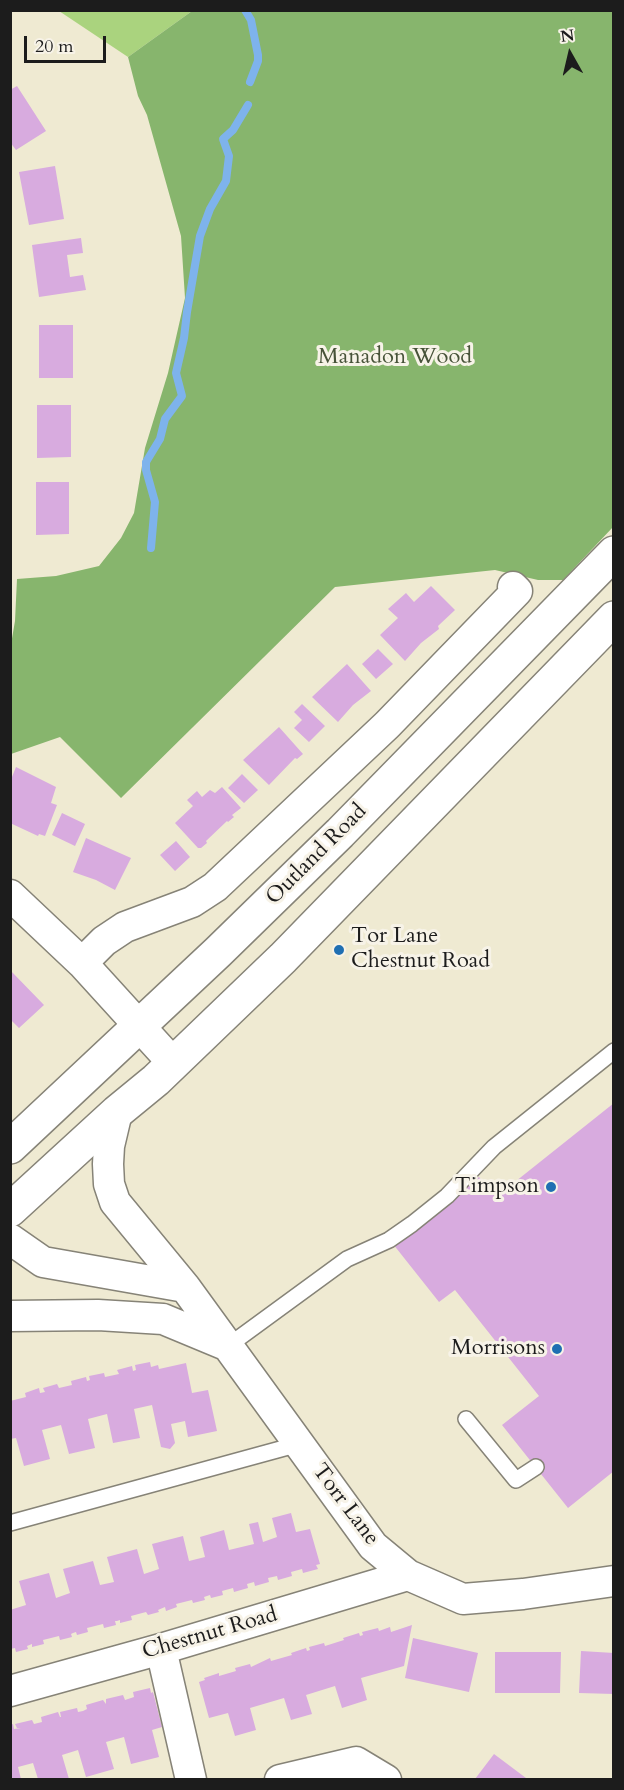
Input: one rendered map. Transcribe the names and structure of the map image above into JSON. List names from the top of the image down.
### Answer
{
  "streets": {
    "main road": ["Outland Road"],
    "street": ["Torr Lane", "Chestnut Road"]
  },
  "crossings": [
    ["Outland Road", "Torr Lane"],
    ["Torr Lane", "Chestnut Road"]
  ],
  "parks": ["Manadon Wood"],
  "places": ["Tor Lane Chestnut Road", "Timpson", "Morrisons"],
  "scale_bar": "20 m",
  "north": "top"
}
